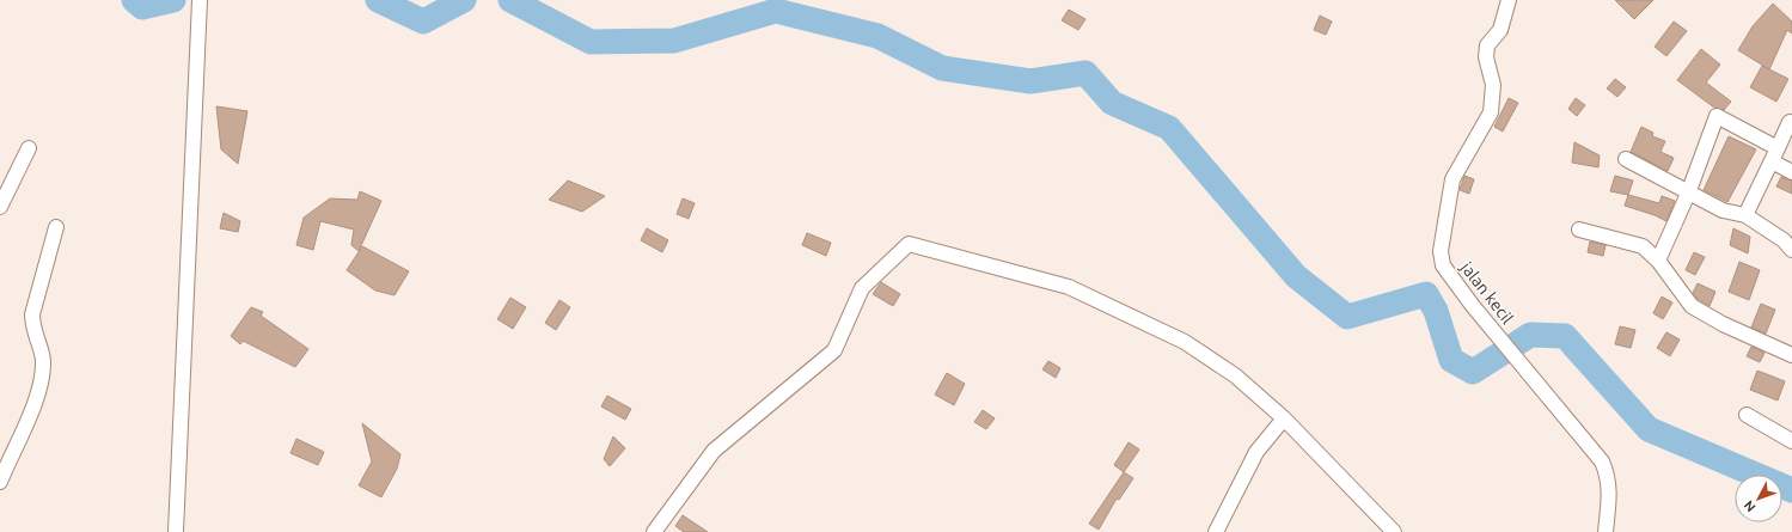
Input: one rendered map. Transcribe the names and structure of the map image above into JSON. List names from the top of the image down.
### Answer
{
  "streets": {
    "street": ["jalan kecil"]
  },
  "north": "bottom left"
}
